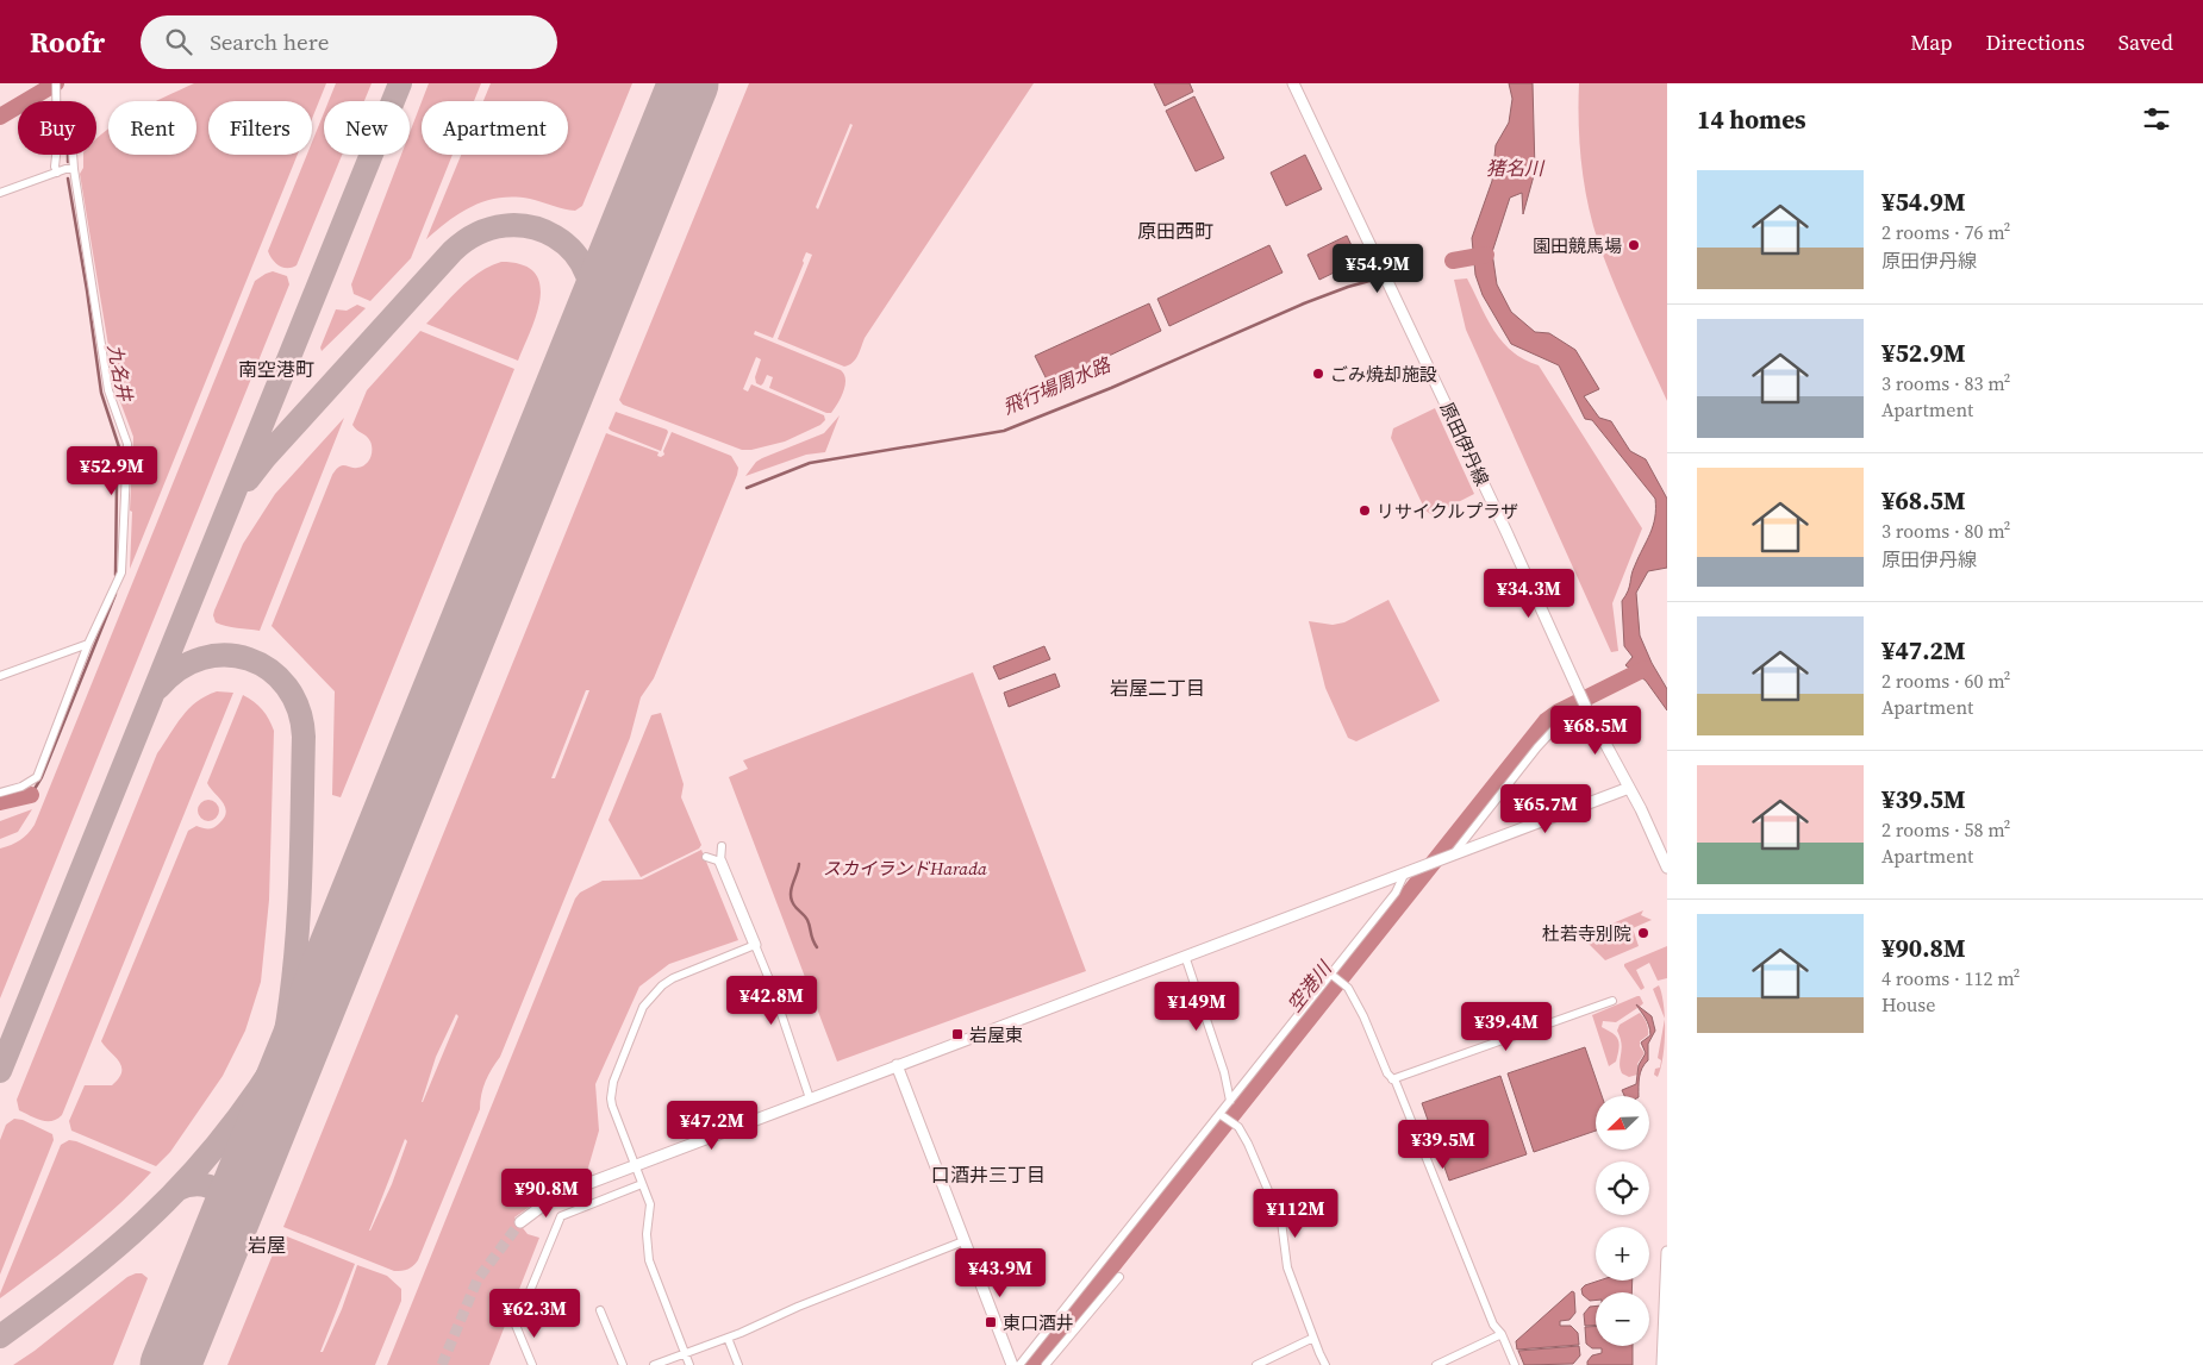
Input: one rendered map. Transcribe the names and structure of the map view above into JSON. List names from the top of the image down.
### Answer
{
  "streets": {
    "street": ["原田伊丹線"]
  },
  "districts": [
    "原田西町",
    "南空港町",
    "岩屋二丁目",
    "口酒井三丁目",
    "岩屋"
  ],
  "water": [
    "猪名川",
    "九名井",
    "飛行場周水路",
    "空港川"
  ],
  "parks": ["スカイランドHarada"],
  "places": {
    "other": [
      "園田競馬場",
      "ごみ焼却施設",
      "リサイクルプラザ",
      "杜若寺別院"
    ],
    "transit": ["岩屋東", "東口酒井"]
  },
  "north": "bottom left",
  "page": {
    "header": "Roofr",
    "search": "Search here",
    "nav": ["Map", "Directions", "Saved"],
    "heading": "14 homes",
    "chip": [
      "Buy",
      "Rent",
      "Filters",
      "New",
      "Apartment"
    ],
    "list": [
      {
        "name": "¥54.9M",
        "note": "2 rooms · 76 m² · 原田伊丹線"
      },
      {
        "name": "¥52.9M",
        "note": "3 rooms · 83 m² · Apartment"
      },
      {
        "name": "¥68.5M",
        "note": "3 rooms · 80 m² · 原田伊丹線"
      },
      {
        "name": "¥47.2M",
        "note": "2 rooms · 60 m² · Apartment"
      },
      {
        "name": "¥39.5M",
        "note": "2 rooms · 58 m² · Apartment"
      },
      {
        "name": "¥90.8M",
        "note": "4 rooms · 112 m² · House"
      }
    ],
    "price": [
      "¥54.9M",
      "¥52.9M",
      "¥34.3M",
      "¥68.5M",
      "¥65.7M",
      "¥42.8M",
      "¥149M",
      "¥39.4M",
      "¥47.2M",
      "¥39.5M",
      "¥90.8M",
      "¥112M",
      "¥43.9M",
      "¥62.3M"
    ],
    "map_buttons": ["+", "−"]
  }
}
